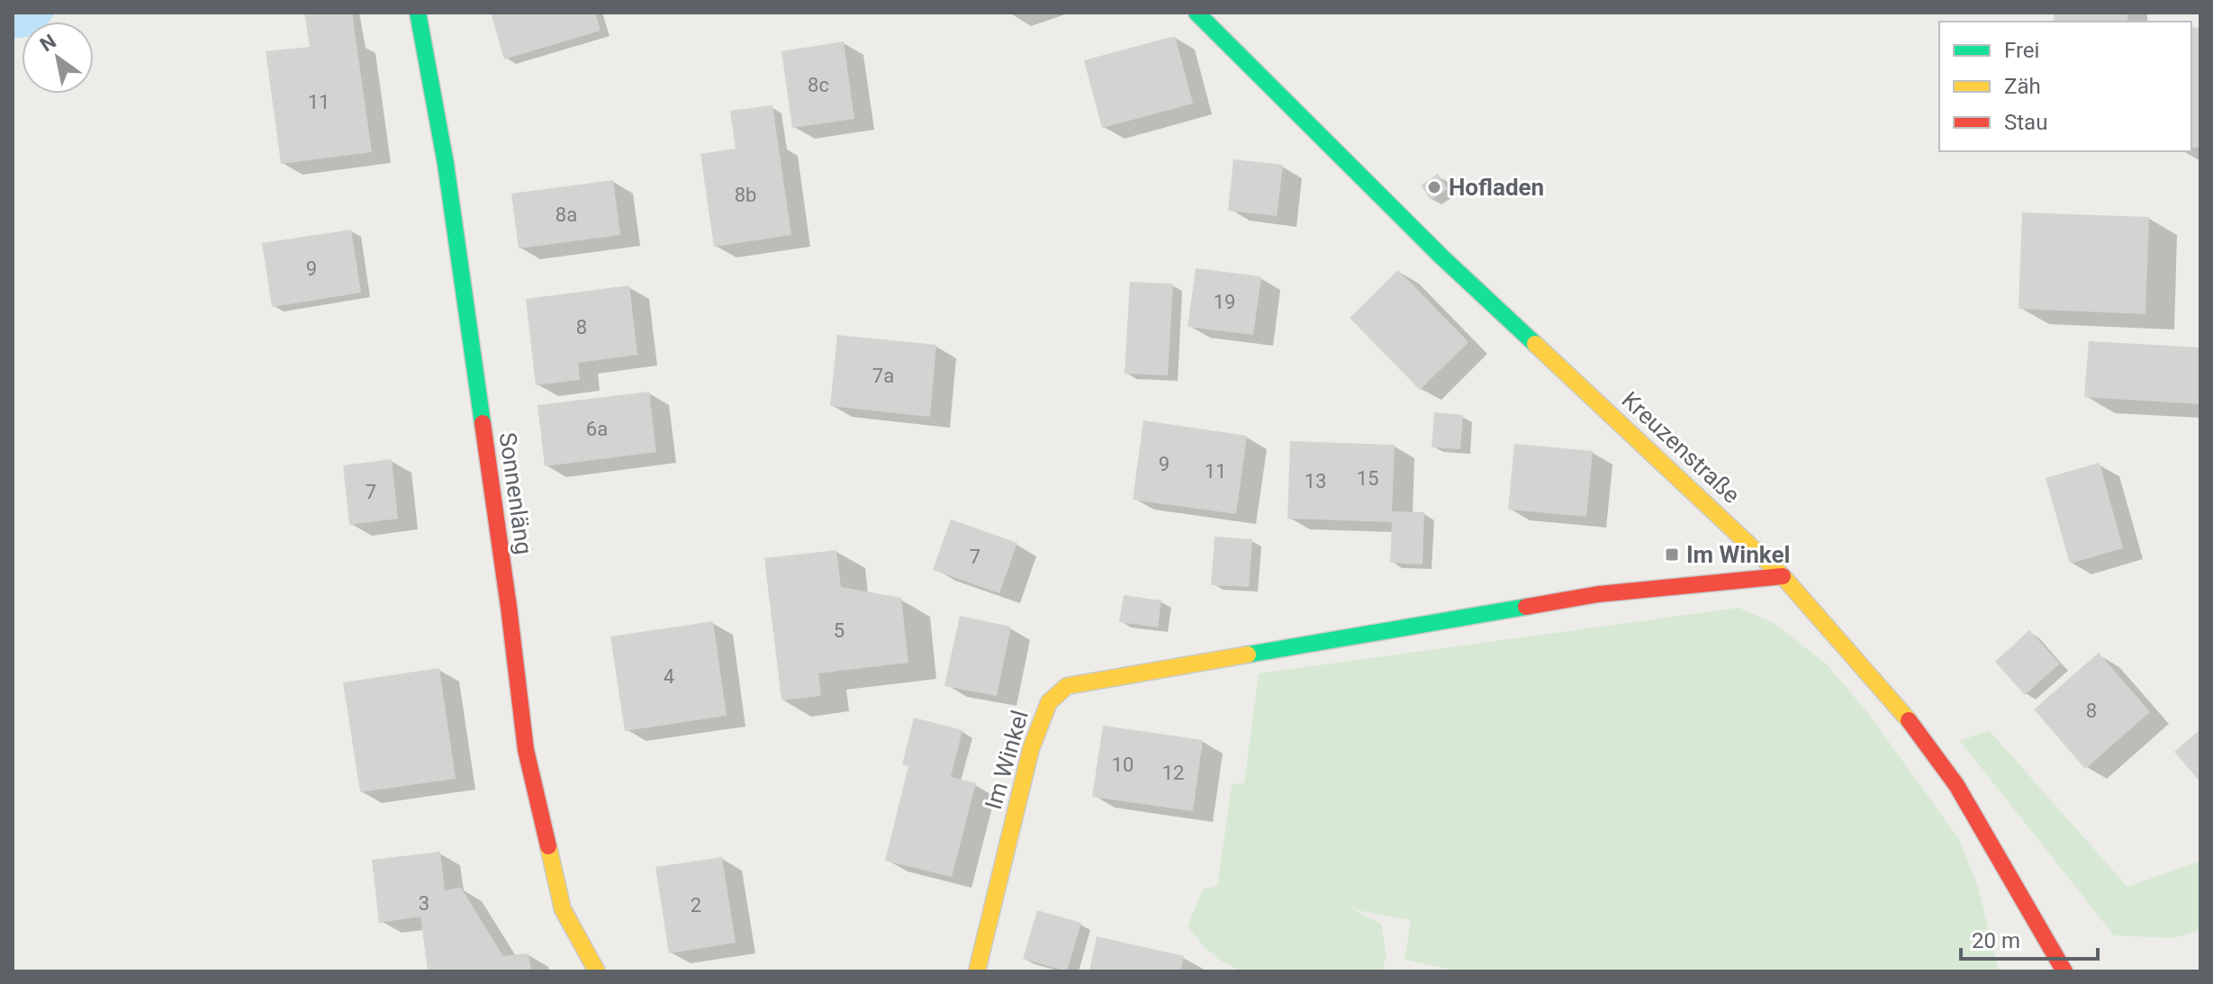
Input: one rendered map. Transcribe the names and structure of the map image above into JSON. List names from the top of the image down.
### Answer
{
  "streets": {
    "street": ["Kreuzenstraße", "Sonnenläng", "Im Winkel"]
  },
  "crossings": [
    ["Kreuzenstraße", "Im Winkel"]
  ],
  "places": {
    "other": ["Hofladen"],
    "transit": ["Im Winkel"]
  },
  "house_numbers": [
    "8c",
    "11",
    "8b",
    "8a",
    "9",
    "19",
    "8",
    "7a",
    "6a",
    "9",
    "11",
    "15",
    "13",
    "7",
    "7",
    "5",
    "4",
    "8",
    "10",
    "12",
    "3",
    "2"
  ],
  "legend": ["Frei", "Zäh", "Stau"],
  "scale_bar": "20 m",
  "north": "top left"
}
